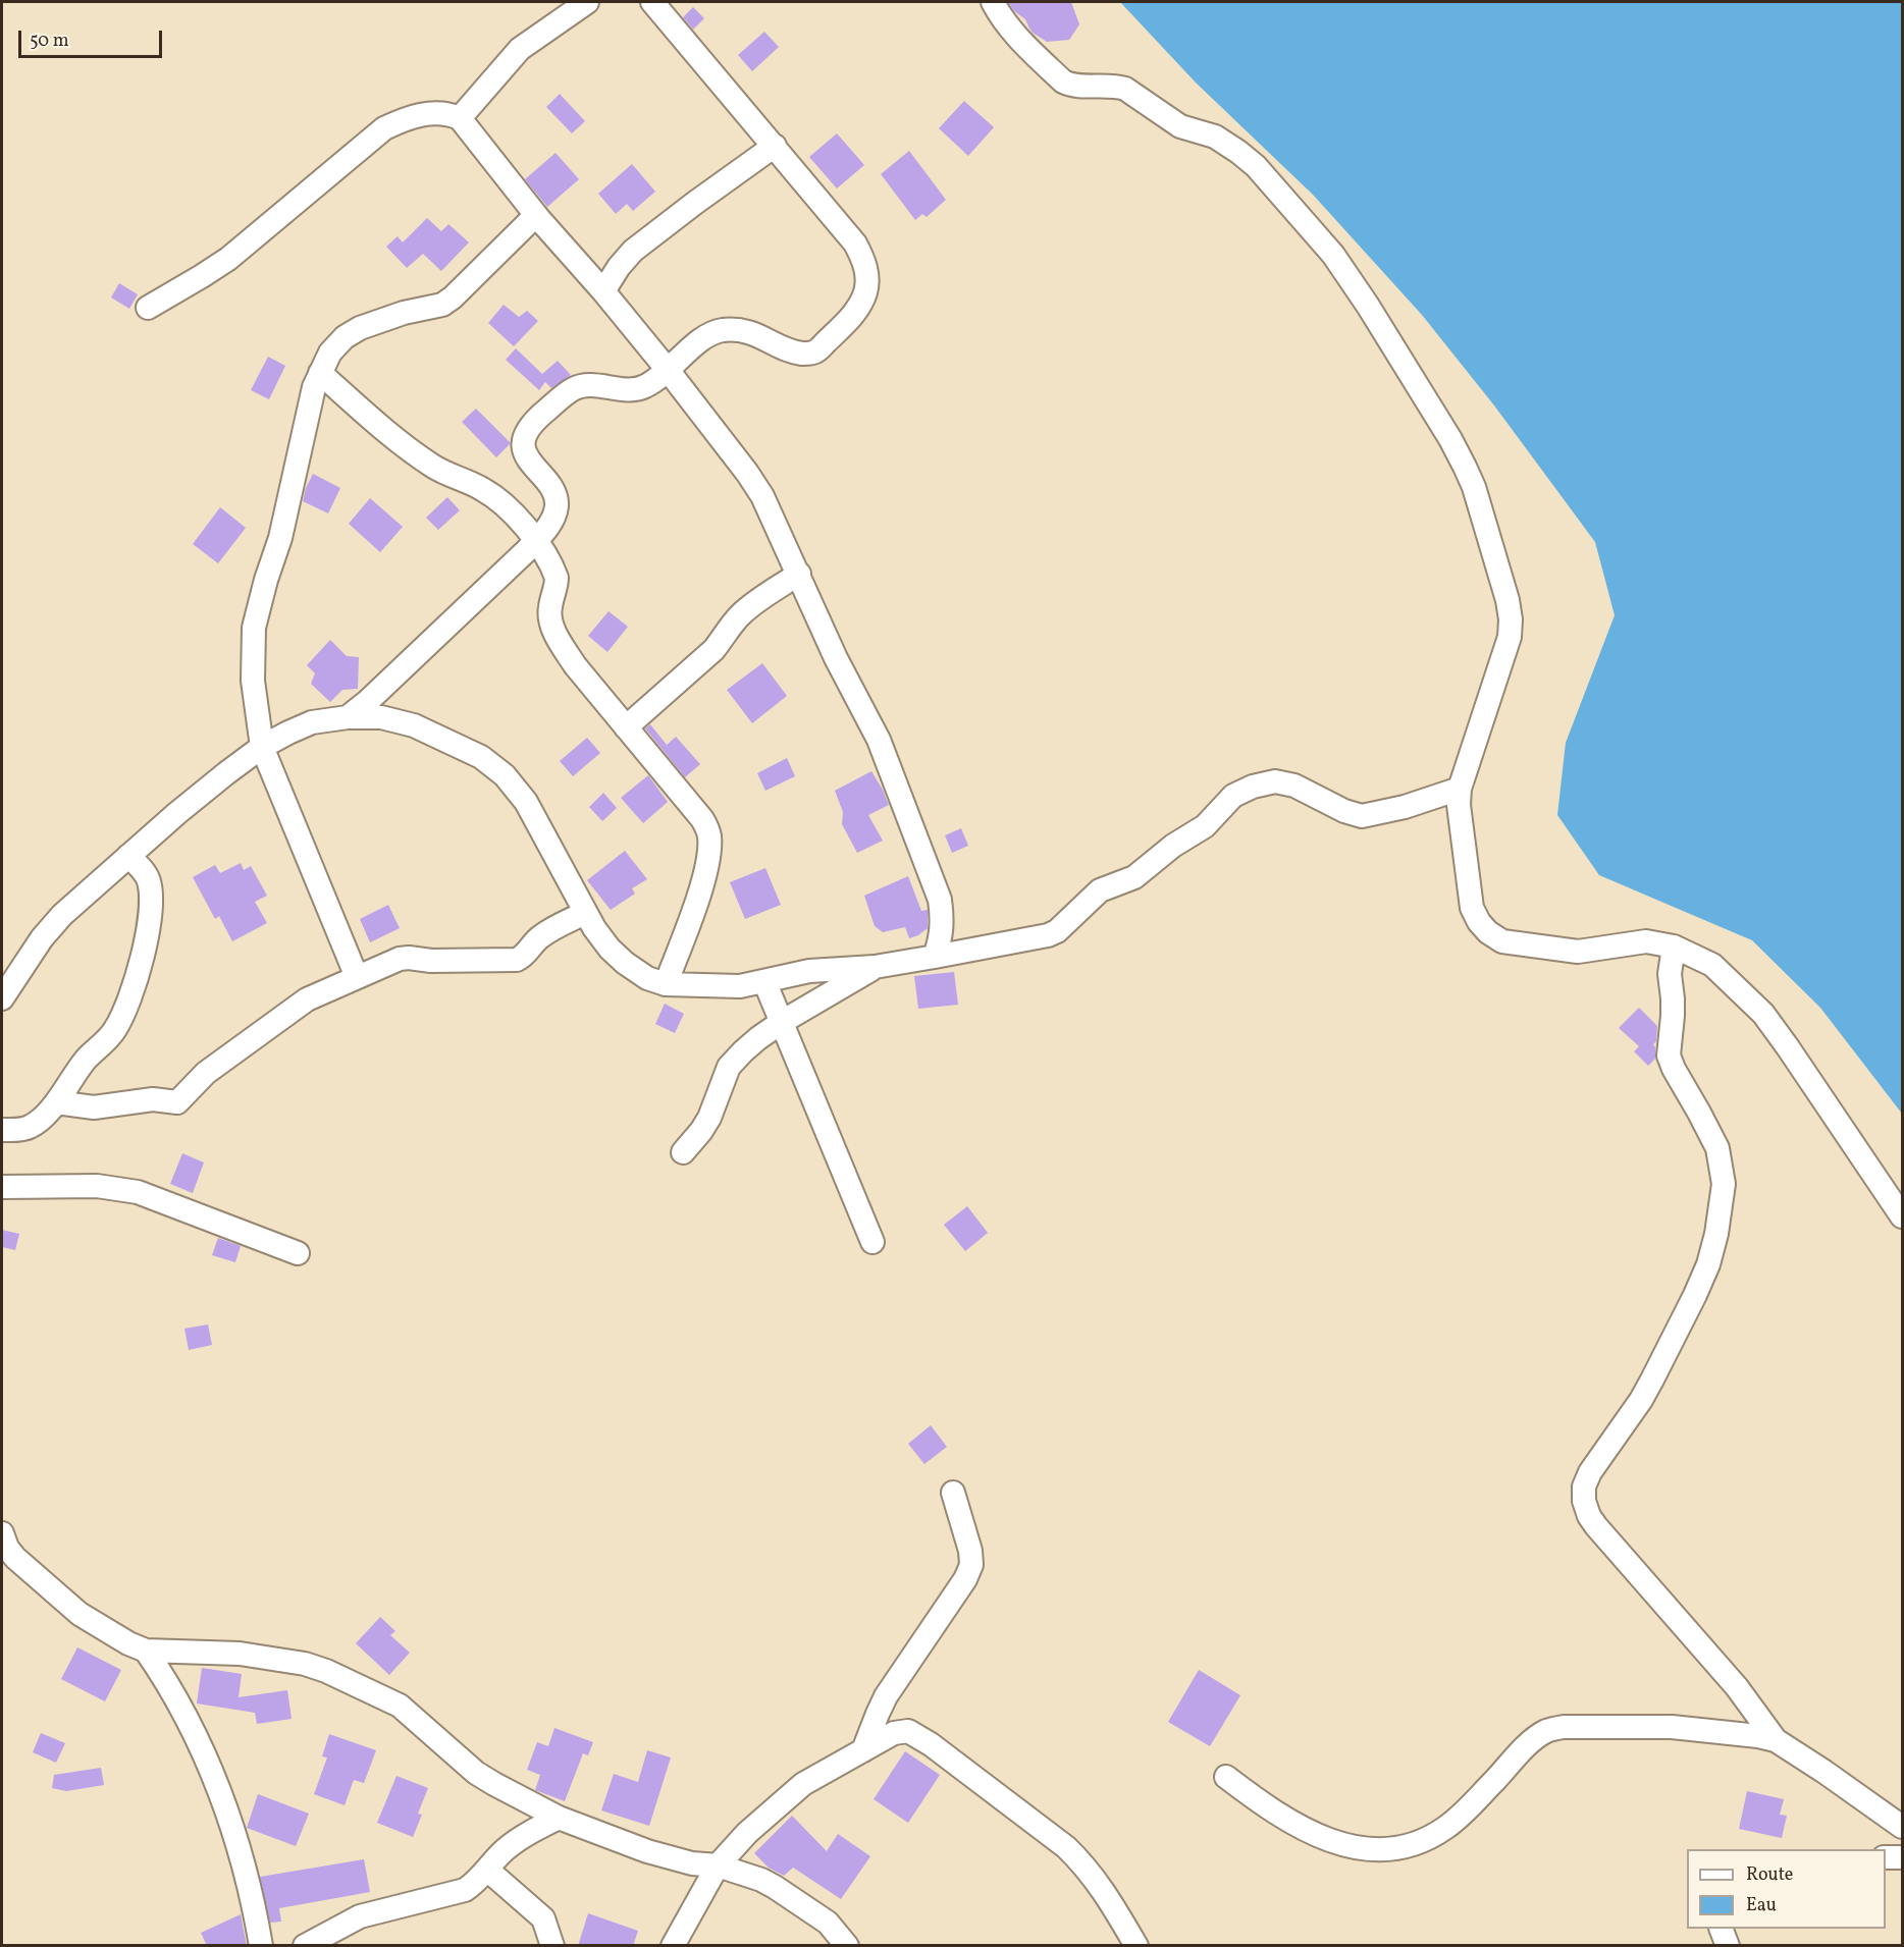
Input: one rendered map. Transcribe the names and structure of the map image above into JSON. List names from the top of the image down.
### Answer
{
  "legend": ["Route", "Eau"],
  "scale_bar": "50 m"
}
